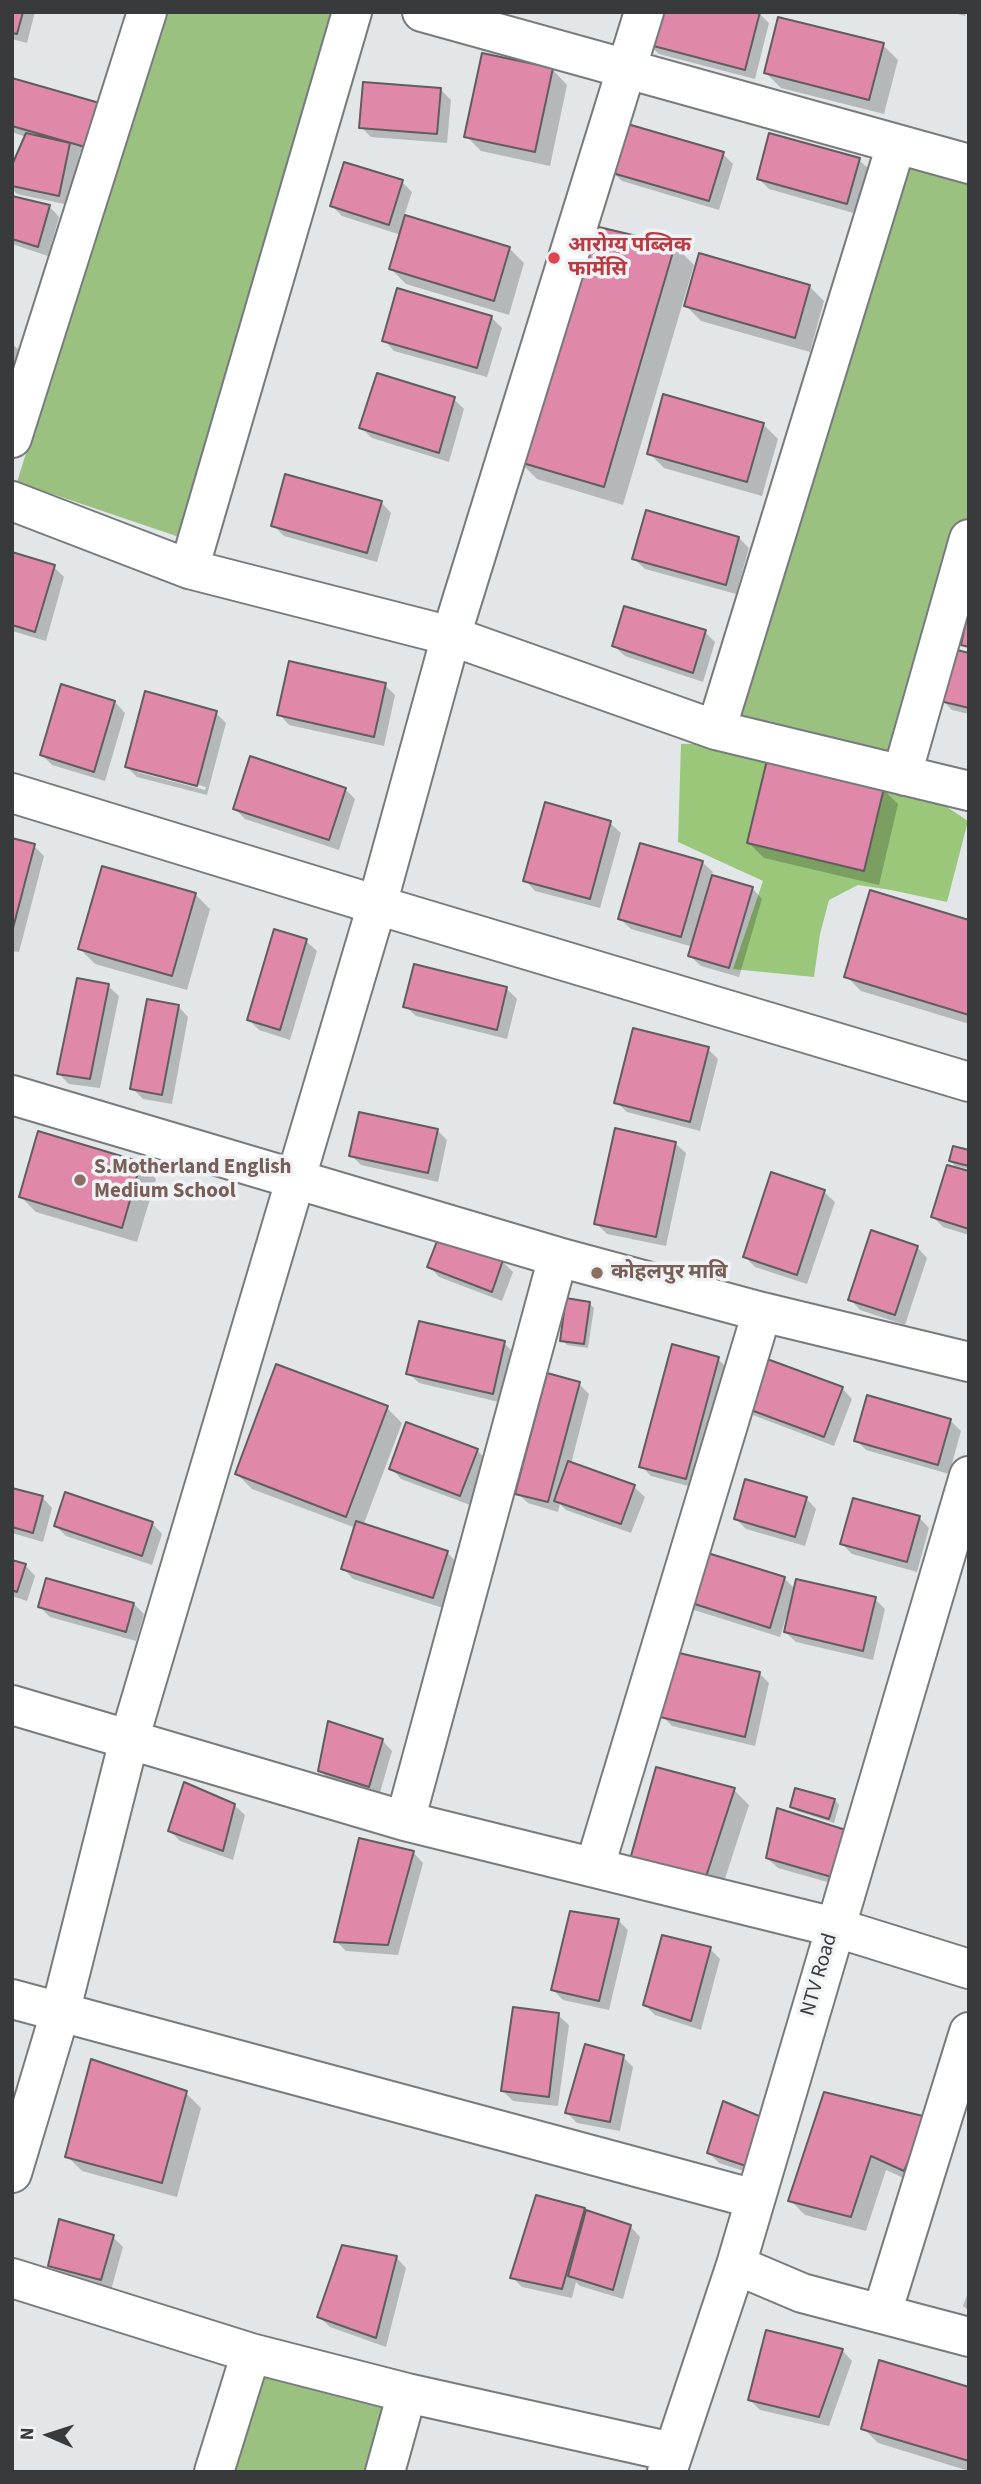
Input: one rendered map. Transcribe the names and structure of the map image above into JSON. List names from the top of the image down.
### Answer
{
  "streets": {
    "street": ["NTV Road"]
  },
  "places": ["आरोग्य पब्लिक फार्मेसि", "S.Motherland English Medium School", "कोहलपुर माबि"],
  "north": "left"
}
